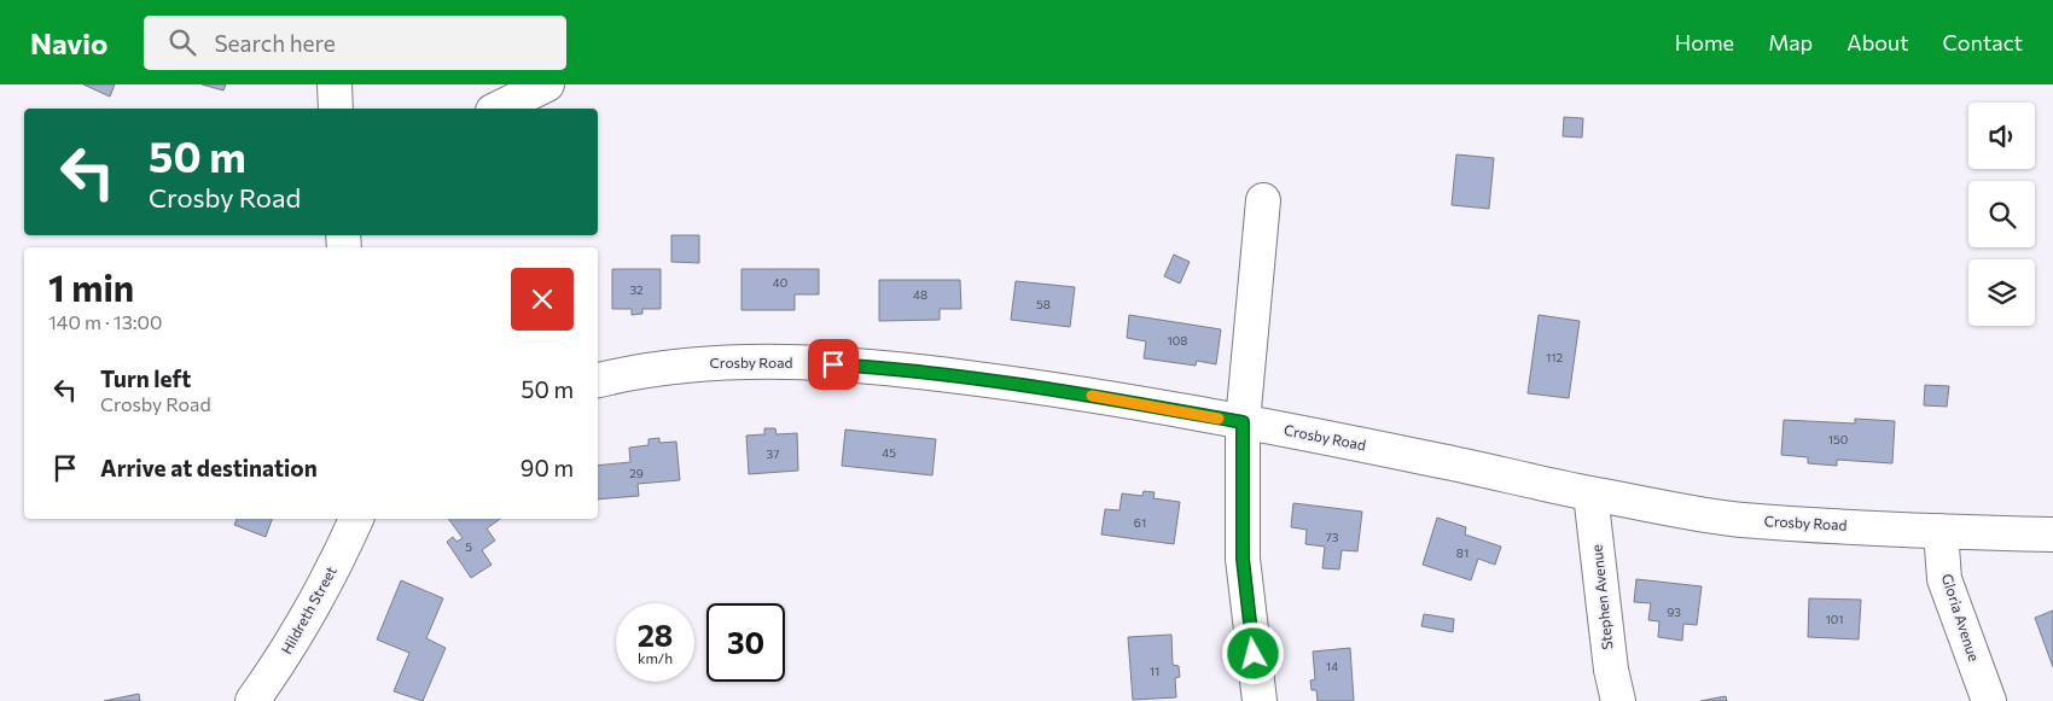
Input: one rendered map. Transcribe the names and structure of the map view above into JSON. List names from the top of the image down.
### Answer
{
  "streets": {
    "street": [
      "Crosby Road",
      "Stephen Avenue",
      "Hildreth Street",
      "Gloria Avenue"
    ]
  },
  "crossings": [
    ["Crosby Road", "Stephen Avenue"],
    ["Crosby Road", "Gloria Avenue"]
  ],
  "house_numbers": [
    "40",
    "32",
    "48",
    "58",
    "108",
    "112",
    "150",
    "45",
    "37",
    "29",
    "61",
    "73",
    "5",
    "81",
    "93",
    "101",
    "14",
    "11"
  ],
  "page": {
    "header": "Navio",
    "search": "Search here",
    "nav": [
      "Home",
      "Map",
      "About",
      "Contact"
    ],
    "turn": ["50 m", "Crosby Road"],
    "heading": ["1 min", "140 m · 13:00"],
    "list": [
      {
        "name": "Turn left",
        "note": "Crosby Road",
        "value": "50 m"
      },
      {
        "name": "Arrive at destination",
        "value": "90 m"
      }
    ],
    "speed": "28 km/h",
    "limit": "30"
  }
}
